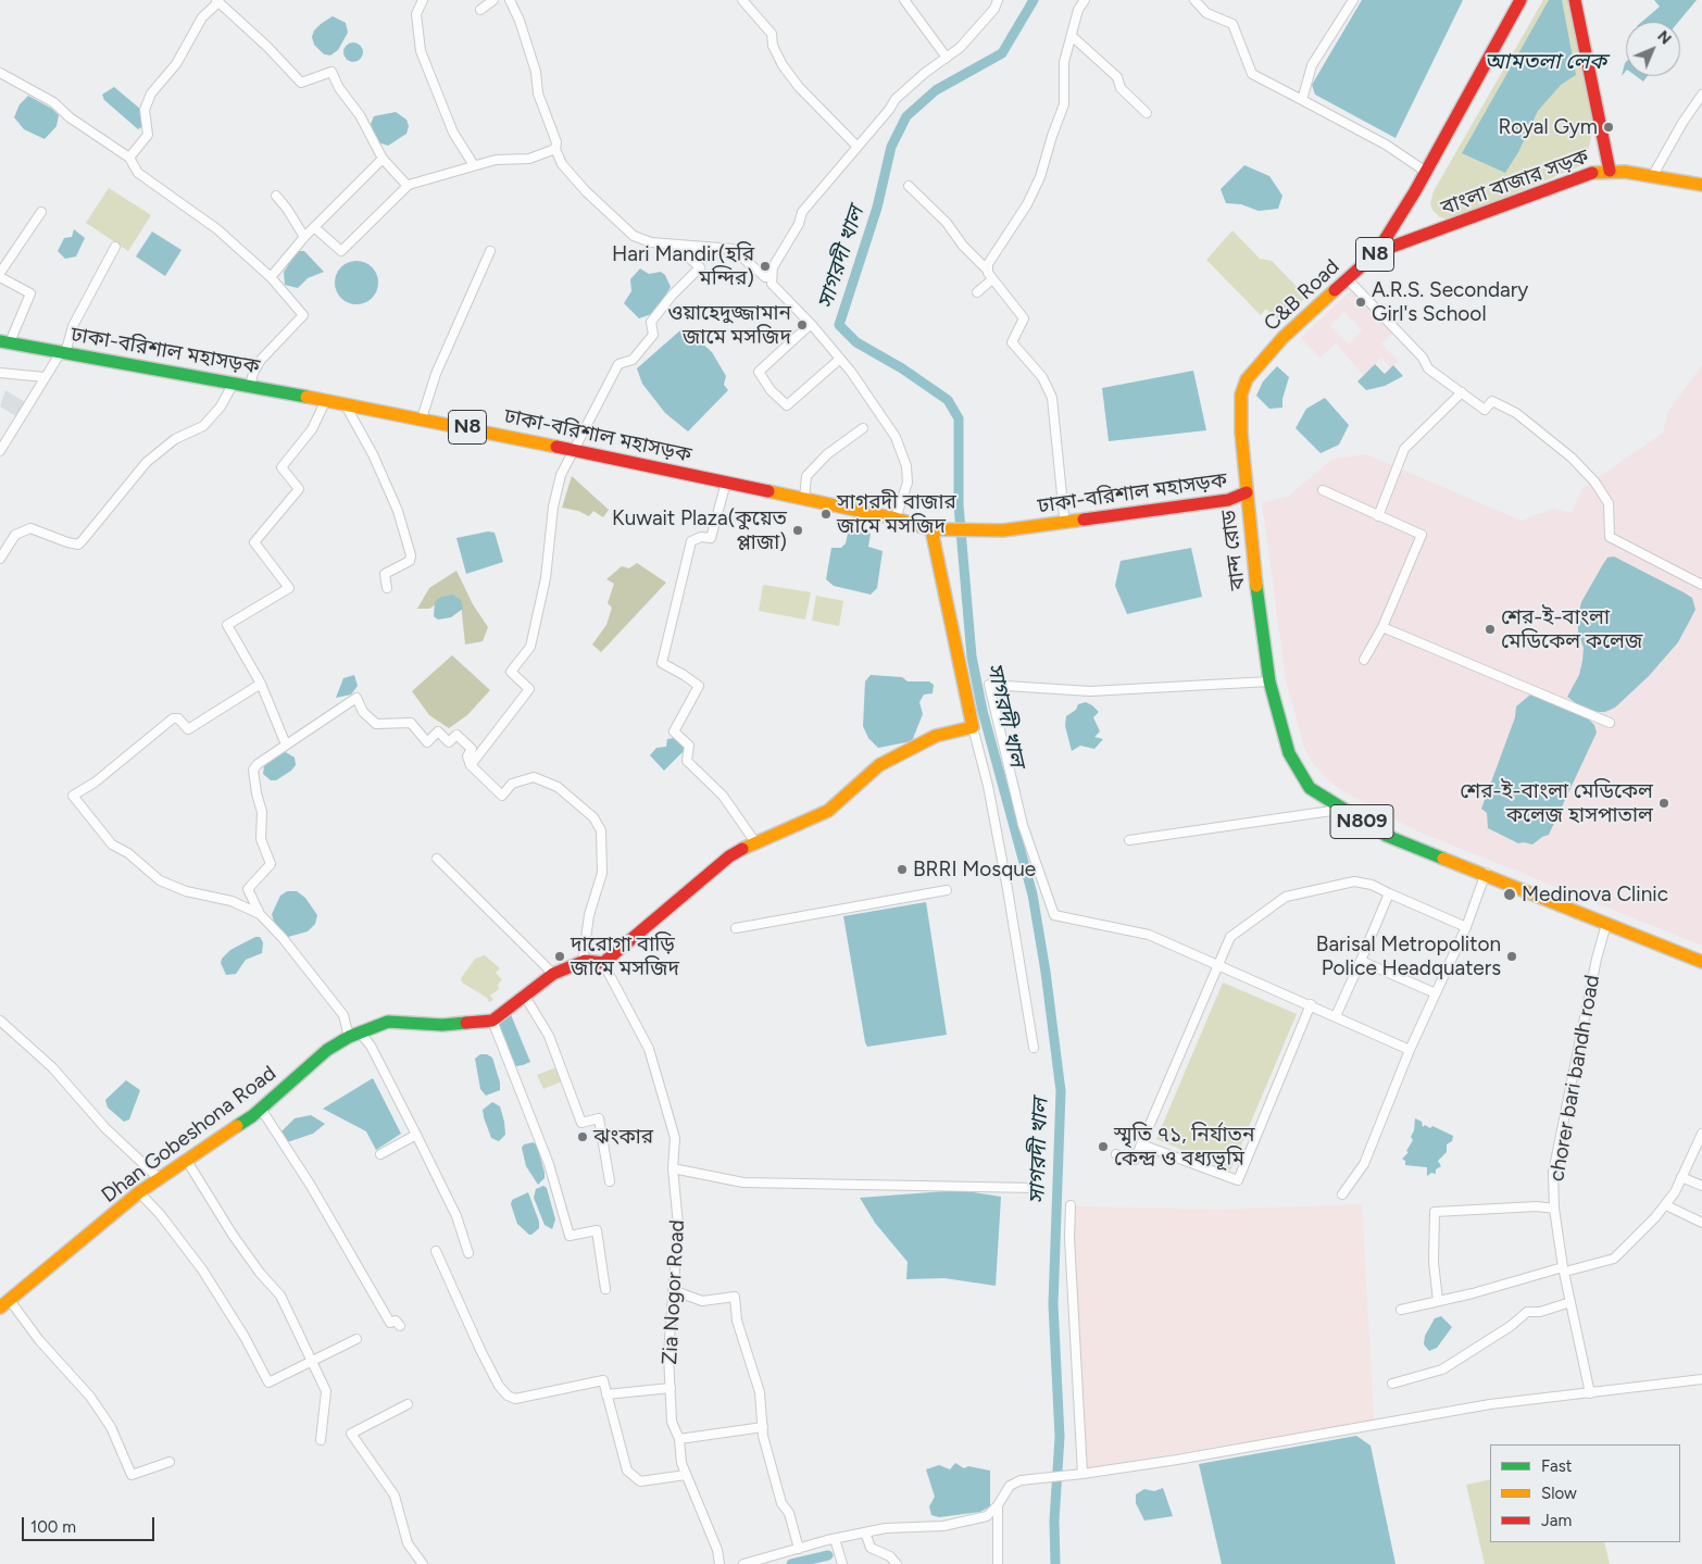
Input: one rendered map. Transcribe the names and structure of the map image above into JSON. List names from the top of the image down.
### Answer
{
  "streets": {
    "main road": [
      "বাংলা বাজার সড়ক",
      "N8",
      "C&B Road",
      "ঢাকা-বরিশাল মহাসড়ক",
      "বান্দ রোড",
      "N809",
      "Dhan Gobeshona Road"
    ],
    "street": ["chorer bari bandh road", "Zia Nogor Road"]
  },
  "crossings": [
    ["বাংলা বাজার সড়ক", "C&B Road"],
    ["C&B Road", "ঢাকা-বরিশাল মহাসড়ক"],
    ["C&B Road", "বান্দ রোড"],
    ["ঢাকা-বরিশাল মহাসড়ক", "বান্দ রোড"],
    ["বান্দ রোড", "chorer bari bandh road"]
  ],
  "water": ["আমতলা লেক", "সাগরদী খাল"],
  "places": [
    "Royal Gym",
    "Hari Mandir(হরি মন্দির)",
    "A.R.S. Secondary Girl's School",
    "ওয়াহেদুজ্জামান জামে মসজিদ",
    "সাগরদী বাজার জামে মসজিদ",
    "Kuwait Plaza(কুয়েত প্লাজা)",
    "শের-ই-বাংলা মেডিকেল কলেজ",
    "শের-ই-বাংলা মেডিকেল কলেজ হাসপাতাল",
    "BRRI Mosque",
    "Medinova Clinic",
    "দারোগা বাড়ি জামে মসজিদ",
    "Barisal Metropoliton Police Headquaters",
    "ঝংকার",
    "স্মৃতি ৭১, নির্যাতন কেন্দ্র ও বধ্যভূমি"
  ],
  "legend": ["Fast", "Slow", "Jam"],
  "scale_bar": "100 m",
  "north": "top right"
}
